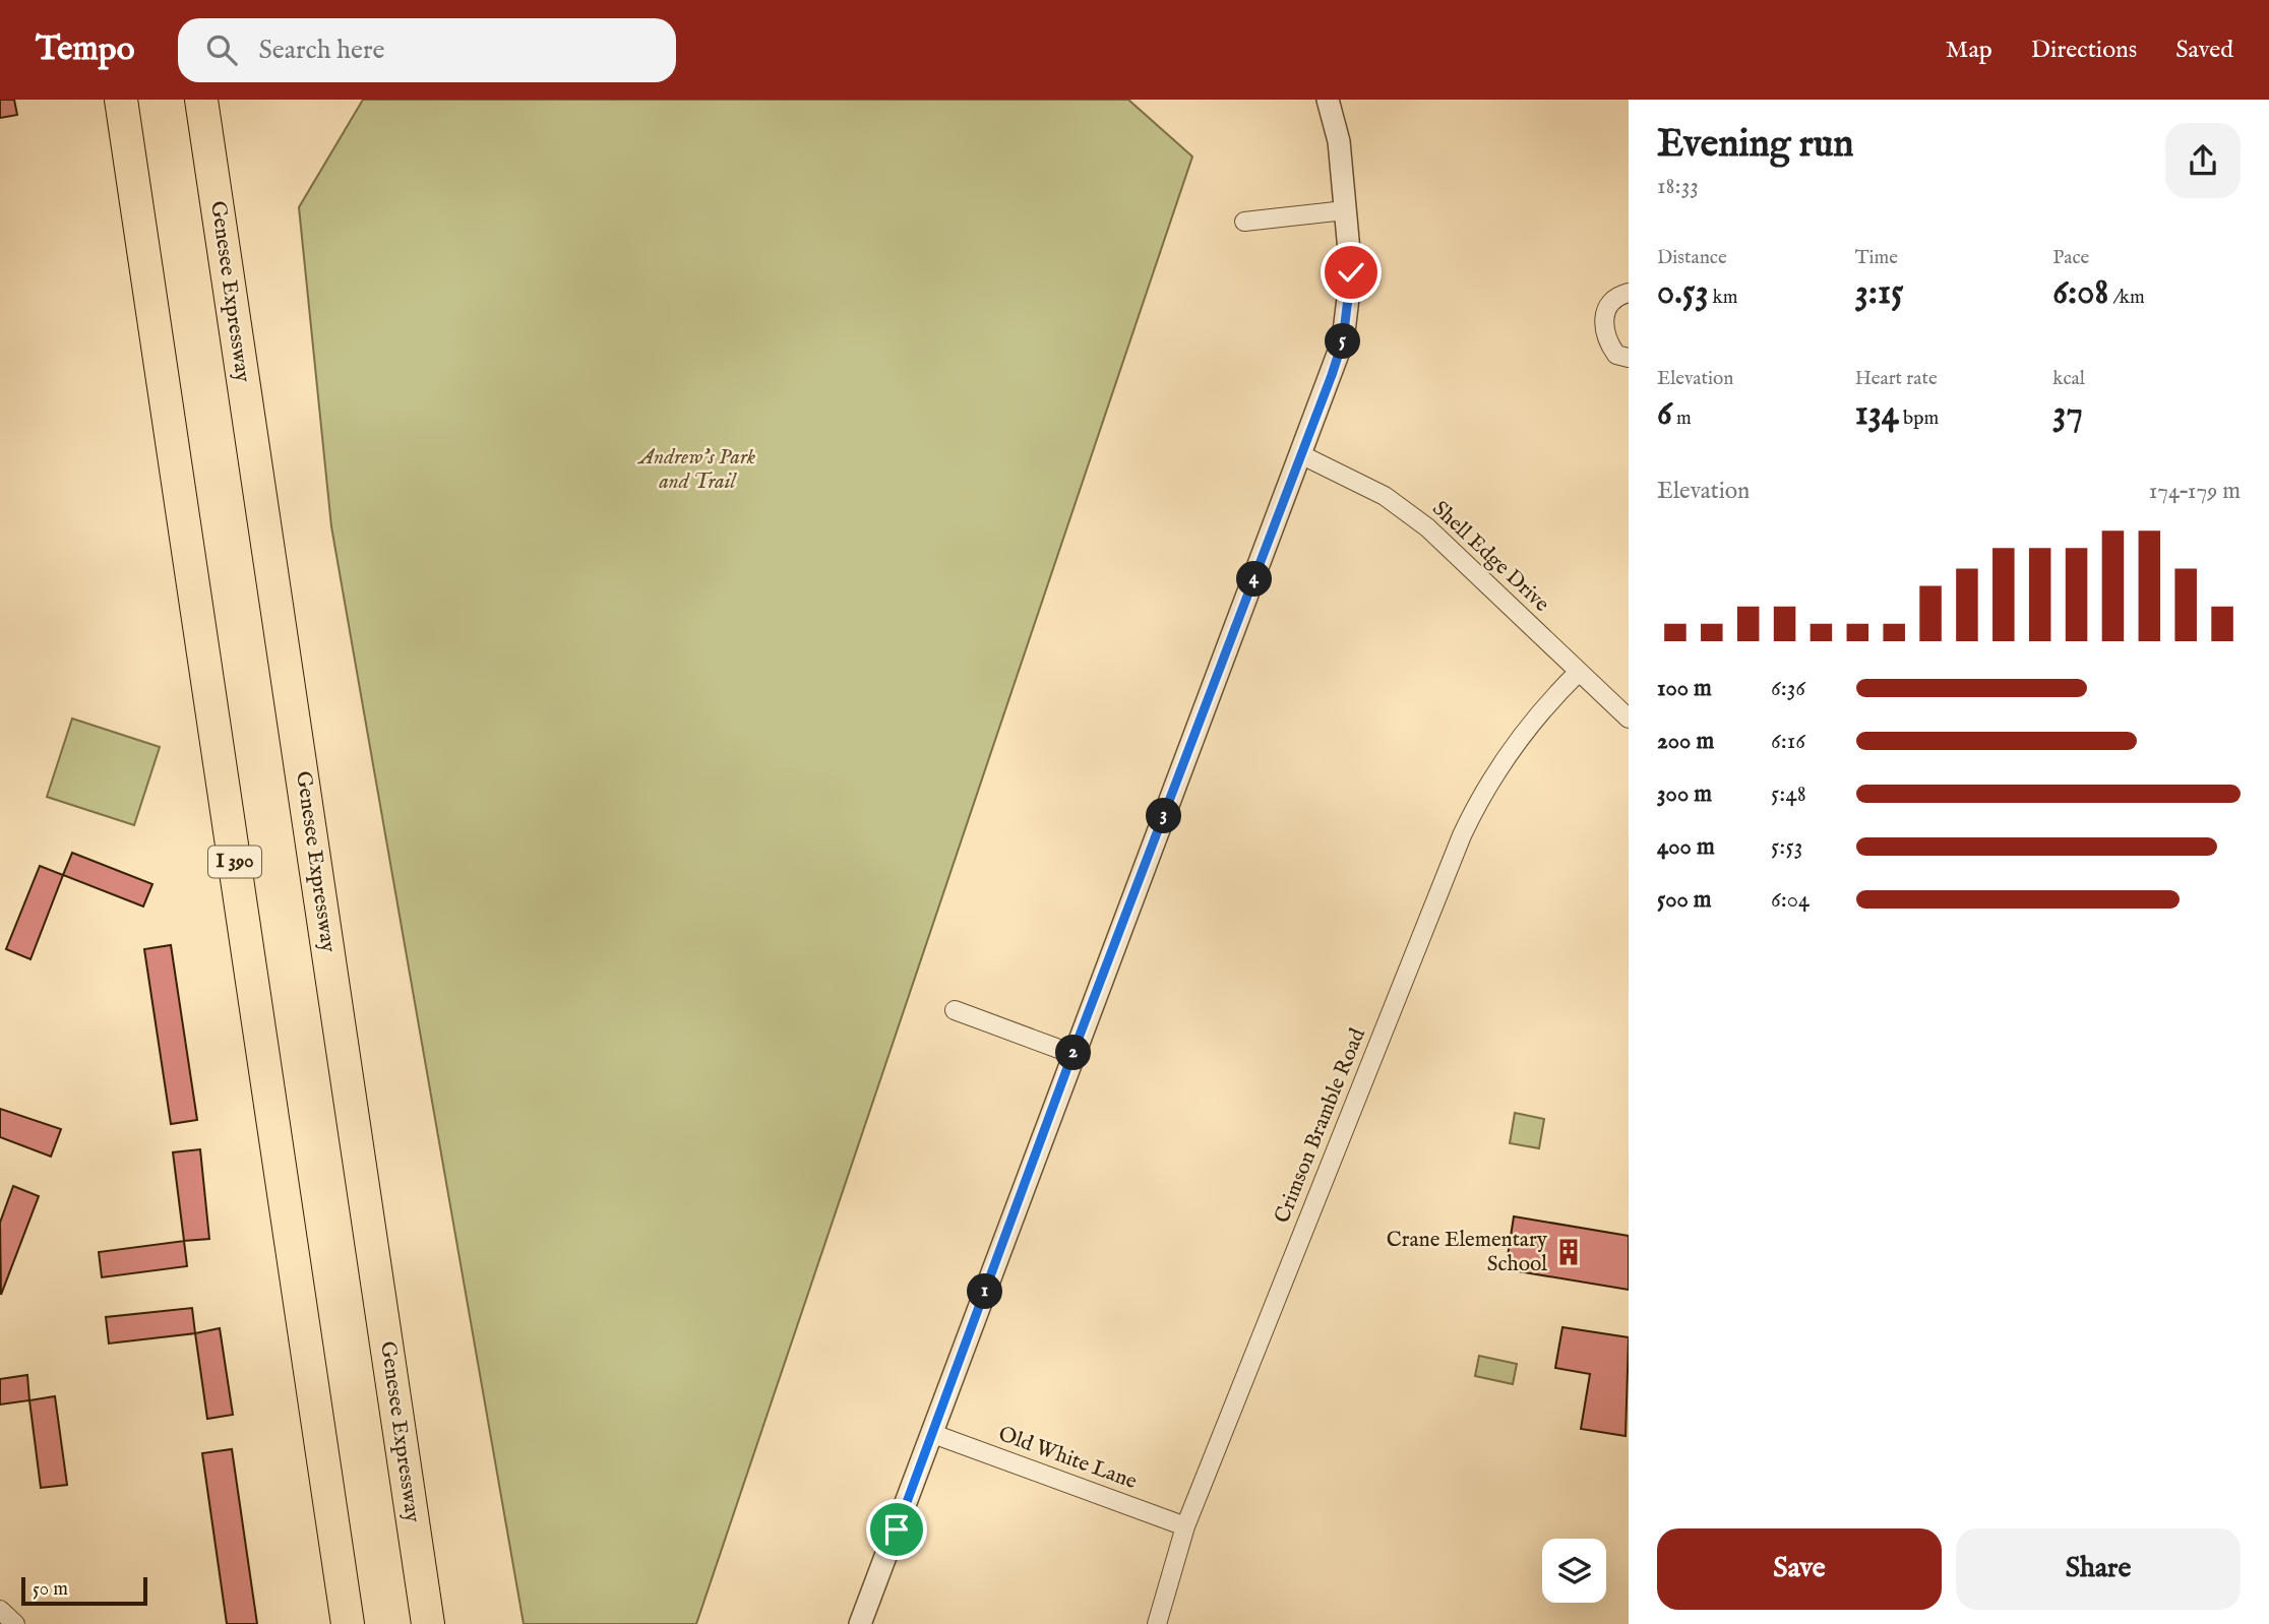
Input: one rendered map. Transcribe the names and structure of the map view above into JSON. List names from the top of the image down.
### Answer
{
  "streets": {
    "highway": ["Genesee Expressway", "I 390"],
    "street": ["Shell Edge Drive", "Crimson Bramble Road", "Old White Lane"]
  },
  "crossings": [
    ["Shell Edge Drive", "Crimson Bramble Road"],
    ["Crimson Bramble Road", "Old White Lane"]
  ],
  "parks": ["Andrew's Park and Trail"],
  "places": {
    "building": ["Crane Elementary School"]
  },
  "scale_bar": "50 m",
  "page": {
    "header": "Tempo",
    "search": "Search here",
    "nav": ["Map", "Directions", "Saved"],
    "heading": ["Evening run", "18:33"],
    "stats": [
      ["Distance", "0.53 km"],
      ["Time", "3:15"],
      ["Pace", "6:08 /km"],
      ["Elevation", "6 m"],
      ["Heart rate", "134 bpm"],
      ["kcal", "37"]
    ],
    "pins": [
      "5",
      "4",
      "3",
      "2",
      "1"
    ],
    "chart": ["Elevation", "174–179 m"],
    "list": [
      {
        "name": "100 m",
        "note": "6:36"
      },
      {
        "name": "200 m",
        "note": "6:16"
      },
      {
        "name": "300 m",
        "note": "5:48"
      },
      {
        "name": "400 m",
        "note": "5:53"
      },
      {
        "name": "500 m",
        "note": "6:04"
      }
    ],
    "buttons": ["Save", "Share"],
    "scale": "50 m"
  }
}
